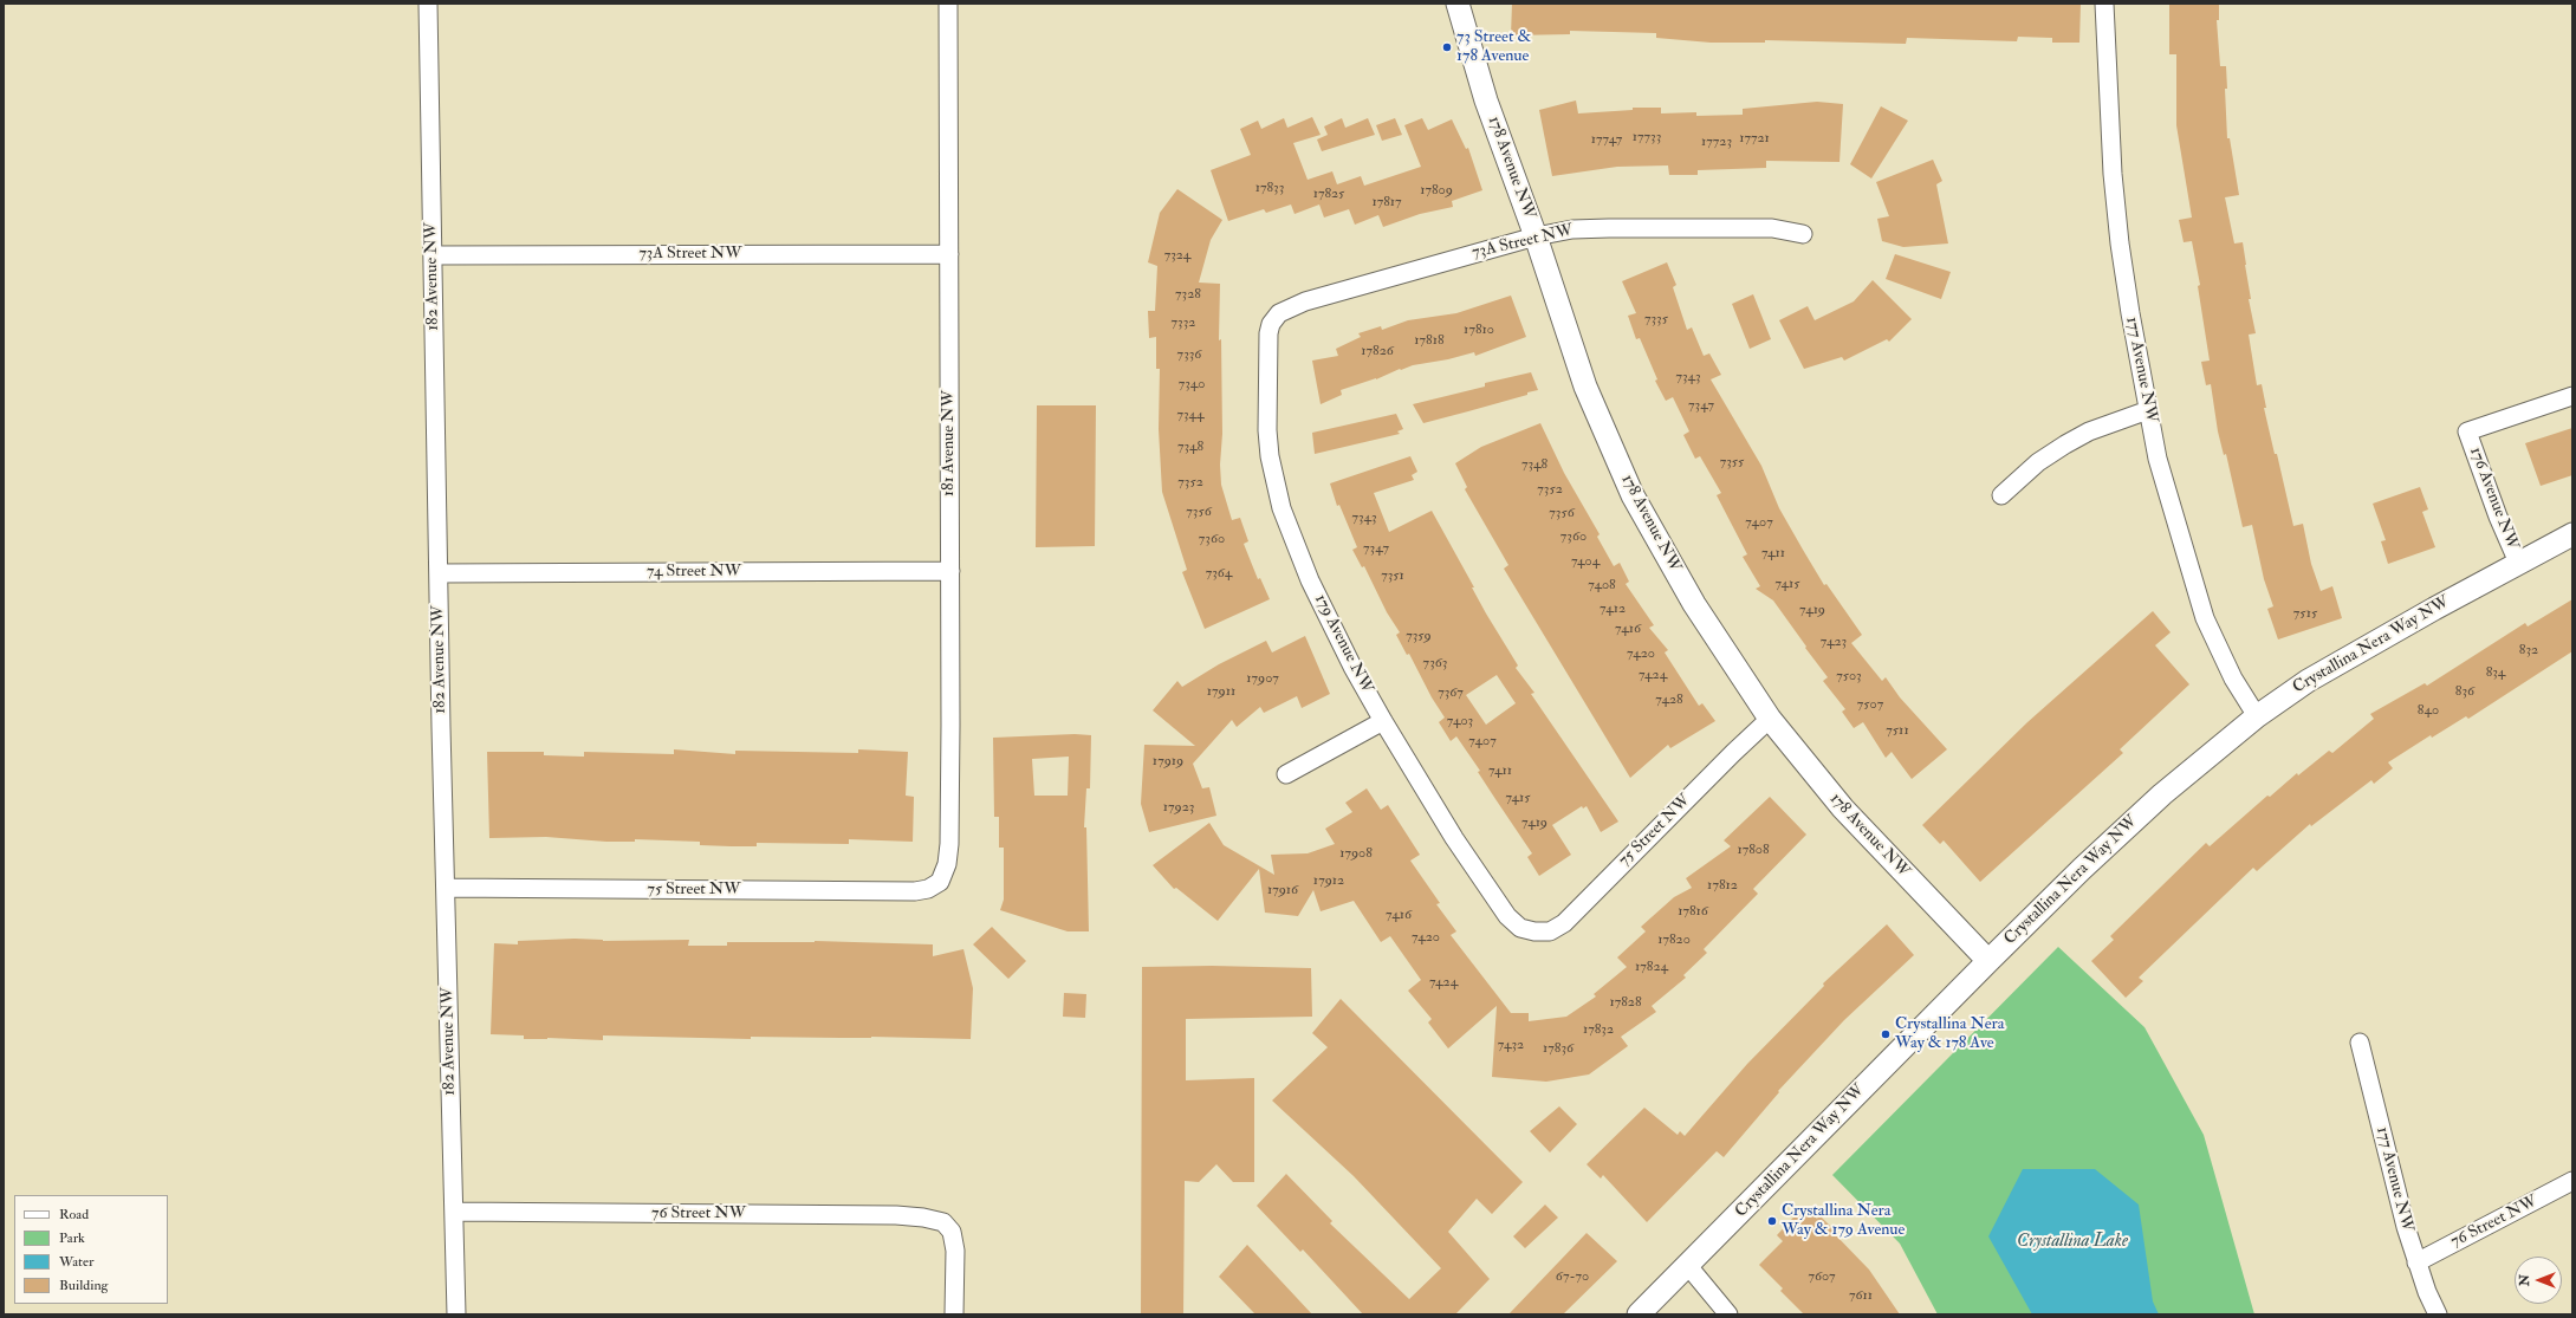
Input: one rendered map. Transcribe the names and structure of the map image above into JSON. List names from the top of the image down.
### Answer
{
  "streets": {
    "street": [
      "178 Avenue NW",
      "73A Street NW",
      "182 Avenue NW",
      "177 Avenue NW",
      "181 Avenue NW",
      "176 Avenue NW",
      "74 Street NW",
      "179 Avenue NW",
      "Crystallina Nera Way NW",
      "75 Street NW",
      "76 Street NW"
    ]
  },
  "crossings": [
    ["178 Avenue NW", "73A Street NW"],
    ["178 Avenue NW", "Crystallina Nera Way NW"],
    ["178 Avenue NW", "75 Street NW"],
    ["73A Street NW", "182 Avenue NW"],
    ["73A Street NW", "181 Avenue NW"],
    ["73A Street NW", "179 Avenue NW"],
    ["182 Avenue NW", "74 Street NW"],
    ["182 Avenue NW", "75 Street NW"],
    ["182 Avenue NW", "76 Street NW"],
    ["177 Avenue NW", "Crystallina Nera Way NW"],
    ["177 Avenue NW", "76 Street NW"],
    ["181 Avenue NW", "74 Street NW"],
    ["181 Avenue NW", "75 Street NW"],
    ["176 Avenue NW", "Crystallina Nera Way NW"],
    ["179 Avenue NW", "75 Street NW"]
  ],
  "water": ["Crystallina Lake"],
  "places": ["73 Street & 178 Avenue", "Crystallina Nera Way & 178 Ave", "Crystallina Nera Way & 179 Avenue"],
  "house_numbers": [
    "17733",
    "17721",
    "17747",
    "17723",
    "17833",
    "17809",
    "17825",
    "17817",
    "7324",
    "7328",
    "7335",
    "7332",
    "17810",
    "17818",
    "17826",
    "7336",
    "7343",
    "7340",
    "7347",
    "7344",
    "7348",
    "7355",
    "7348",
    "7352",
    "7352",
    "7356",
    "7356",
    "7343",
    "7407",
    "7360",
    "7360",
    "7347",
    "7411",
    "7404",
    "7364",
    "7351",
    "7415",
    "7408",
    "7412",
    "7419",
    "7515",
    "7416",
    "7359",
    "7423",
    "832",
    "7420",
    "7363",
    "834",
    "7424",
    "7503",
    "17907",
    "17911",
    "836",
    "7367",
    "7428",
    "7507",
    "840",
    "7403",
    "7511",
    "7407",
    "17919",
    "7411",
    "7415",
    "17923",
    "7419",
    "17808",
    "17908",
    "17912",
    "17812",
    "17916",
    "17816",
    "7416",
    "7420",
    "17820",
    "17824",
    "7424",
    "17828",
    "17832",
    "7432",
    "17836",
    "67-70",
    "7607",
    "7611"
  ],
  "legend": [
    "Road",
    "Park",
    "Water",
    "Building"
  ],
  "north": "left"
}
